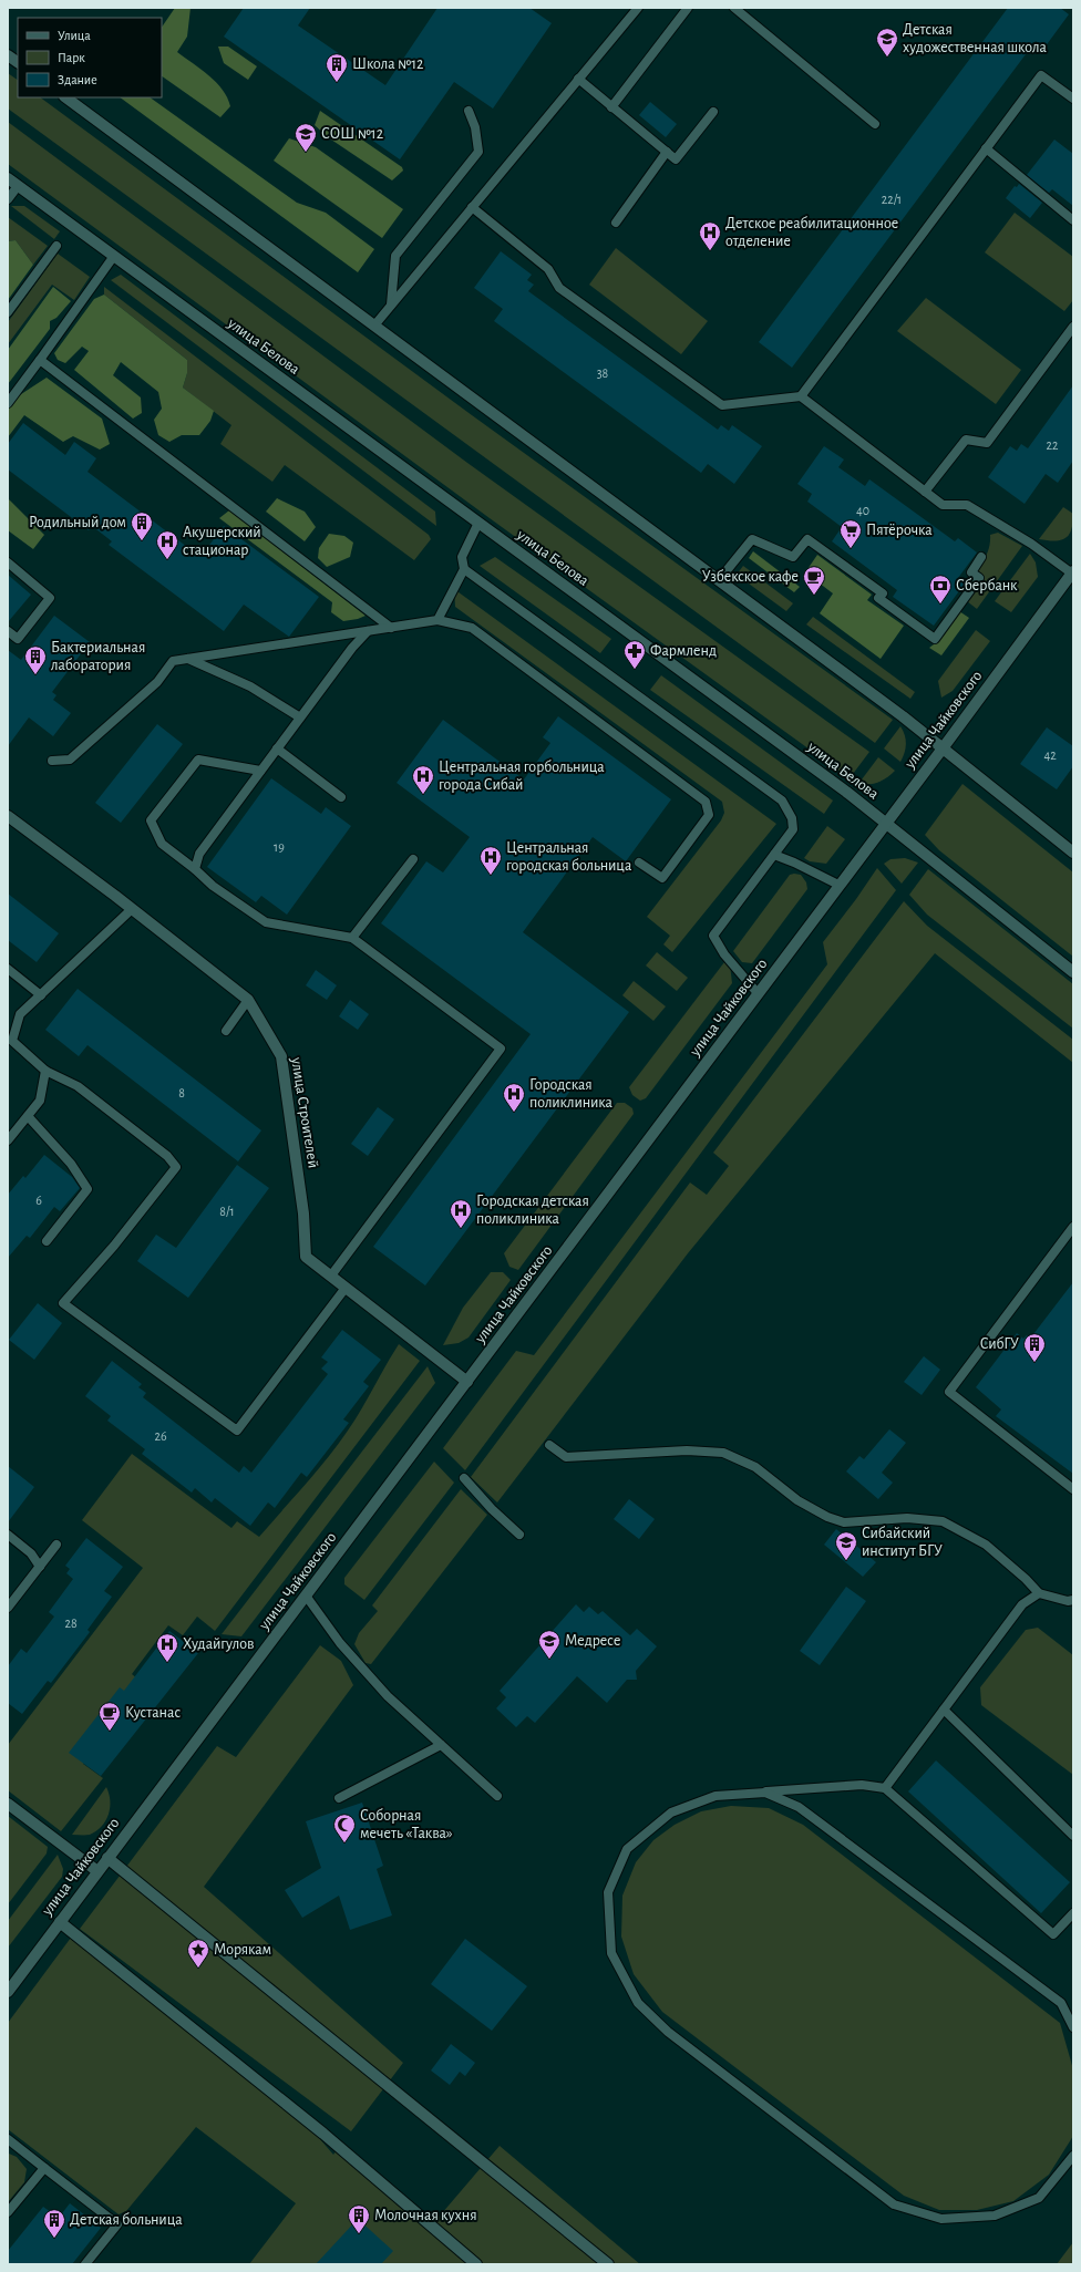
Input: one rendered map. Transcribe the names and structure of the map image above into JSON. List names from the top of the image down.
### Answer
{
  "streets": {
    "street": ["улица Белова", "улица Чайковского", "улица Строителей"]
  },
  "crossings": [
    ["улица Белова", "улица Чайковского"],
    ["улица Чайковского", "улица Строителей"]
  ],
  "places": {
    "school or university": [
      "Детская художественная школа",
      "СОШ №12",
      "Сибайский институт БГУ",
      "Медресе"
    ],
    "building": [
      "Школа №12",
      "Родильный дом",
      "Бактериальная лаборатория",
      "СибГУ",
      "Молочная кухня",
      "Детская больница"
    ],
    "hospital": [
      "Детское реабилитационное отделение",
      "Акушерский стационар",
      "Центральная горбольница города Сибай",
      "Центральная городская больница",
      "Городская поликлиника",
      "Городская детская поликлиника",
      "Худайгулов"
    ],
    "supermarket": ["Пятёрочка"],
    "cafe": ["Узбекское кафе", "Кустанас"],
    "bank": ["Сбербанк"],
    "pharmacy": ["Фармленд"],
    "mosque": ["Соборная мечеть «Таква»"],
    "place": ["Морякам"]
  },
  "house_numbers": [
    "22/1",
    "38",
    "22",
    "40",
    "42",
    "19",
    "8",
    "6",
    "8/1",
    "26",
    "28"
  ],
  "legend": ["Улица", "Парк", "Здание"]
}
